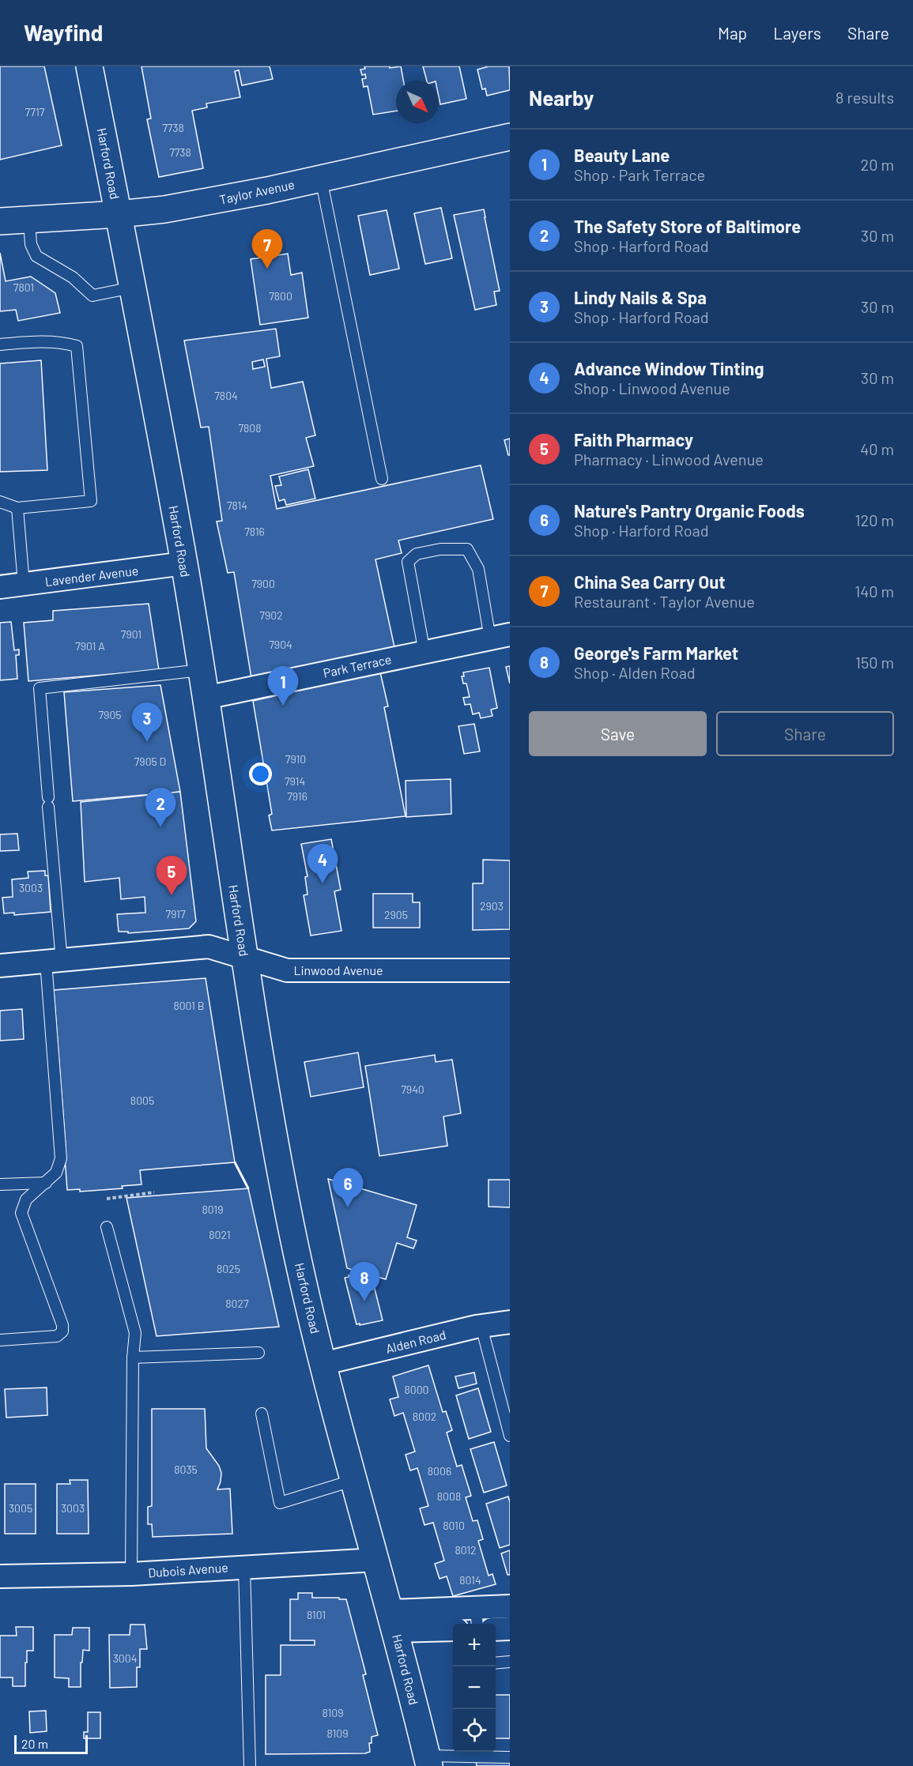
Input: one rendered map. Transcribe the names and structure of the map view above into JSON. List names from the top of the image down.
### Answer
{
  "streets": {
    "main road": ["Harford Road", "Taylor Avenue"],
    "street": [
      "Lavender Avenue",
      "Park Terrace",
      "Linwood Avenue",
      "Alden Road",
      "Dubois Avenue"
    ]
  },
  "crossings": [
    ["Harford Road", "Taylor Avenue"],
    ["Harford Road", "Lavender Avenue"],
    ["Harford Road", "Park Terrace"],
    ["Harford Road", "Linwood Avenue"],
    ["Harford Road", "Alden Road"],
    ["Harford Road", "Dubois Avenue"]
  ],
  "house_numbers": [
    "7717",
    "7738",
    "7738",
    "7801",
    "7800",
    "7804",
    "7808",
    "7814",
    "7816",
    "7900",
    "7902",
    "7901",
    "7904",
    "7901 A",
    "7905",
    "7910",
    "7905 D",
    "7914",
    "7916",
    "3003",
    "2903",
    "7917",
    "2905",
    "8001 B",
    "7940",
    "8005",
    "8019",
    "8021",
    "8025",
    "8027",
    "8000",
    "8002",
    "8035",
    "8006",
    "8008",
    "3005",
    "3003",
    "8010",
    "8012",
    "8014",
    "8101",
    "3004",
    "8109",
    "8109"
  ],
  "scale_bar": "20 m",
  "north": "bottom right",
  "page": {
    "header": "Wayfind",
    "nav": ["Map", "Layers", "Share"],
    "heading": ["Nearby", "8 results"],
    "list": [
      {
        "mark": "1",
        "name": "Beauty Lane",
        "note": "Shop · Park Terrace",
        "value": "20 m"
      },
      {
        "mark": "2",
        "name": "The Safety Store of Baltimore",
        "note": "Shop · Harford Road",
        "value": "30 m"
      },
      {
        "mark": "3",
        "name": "Lindy Nails & Spa",
        "note": "Shop · Harford Road",
        "value": "30 m"
      },
      {
        "mark": "4",
        "name": "Advance Window Tinting",
        "note": "Shop · Linwood Avenue",
        "value": "30 m"
      },
      {
        "mark": "5",
        "name": "Faith Pharmacy",
        "note": "Pharmacy · Linwood Avenue",
        "value": "40 m"
      },
      {
        "mark": "6",
        "name": "Nature's Pantry Organic Foods",
        "note": "Shop · Harford Road",
        "value": "120 m"
      },
      {
        "mark": "7",
        "name": "China Sea Carry Out",
        "note": "Restaurant · Taylor Avenue",
        "value": "140 m"
      },
      {
        "mark": "8",
        "name": "George's Farm Market",
        "note": "Shop · Alden Road",
        "value": "150 m"
      }
    ],
    "pins": [
      "7",
      "1",
      "3",
      "2",
      "4",
      "5",
      "6",
      "8"
    ],
    "buttons": ["Save", "Share"],
    "map_buttons": ["+", "−"],
    "scale": "20 m"
  }
}
